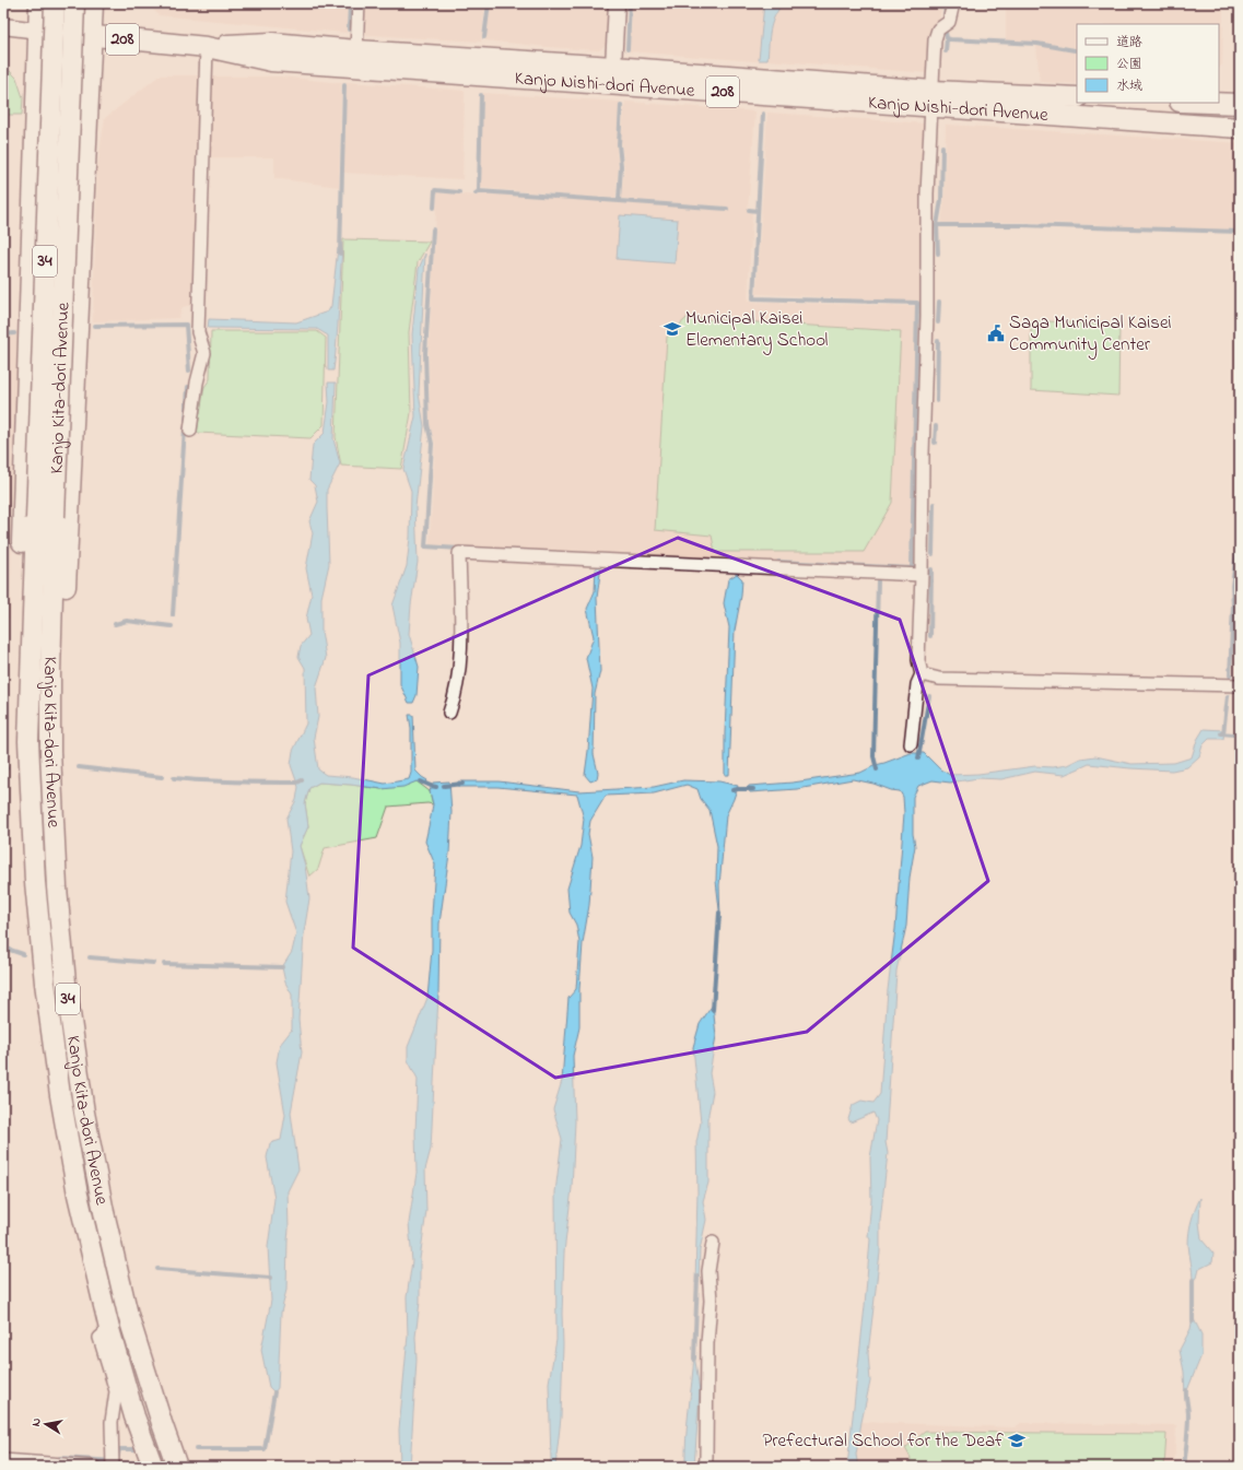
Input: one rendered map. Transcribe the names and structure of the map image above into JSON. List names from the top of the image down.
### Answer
{
  "streets": {
    "highway": [
      "208",
      "Kanjo Nishi-dori Avenue",
      "34",
      "Kanjo Kita-dori Avenue"
    ]
  },
  "places": {
    "school or university": ["Municipal Kaisei Elementary School", "Prefectural School for the Deaf"],
    "public building": ["Saga Municipal Kaisei Community Center"]
  },
  "legend": ["道路", "公園", "水域"],
  "north": "left"
}
